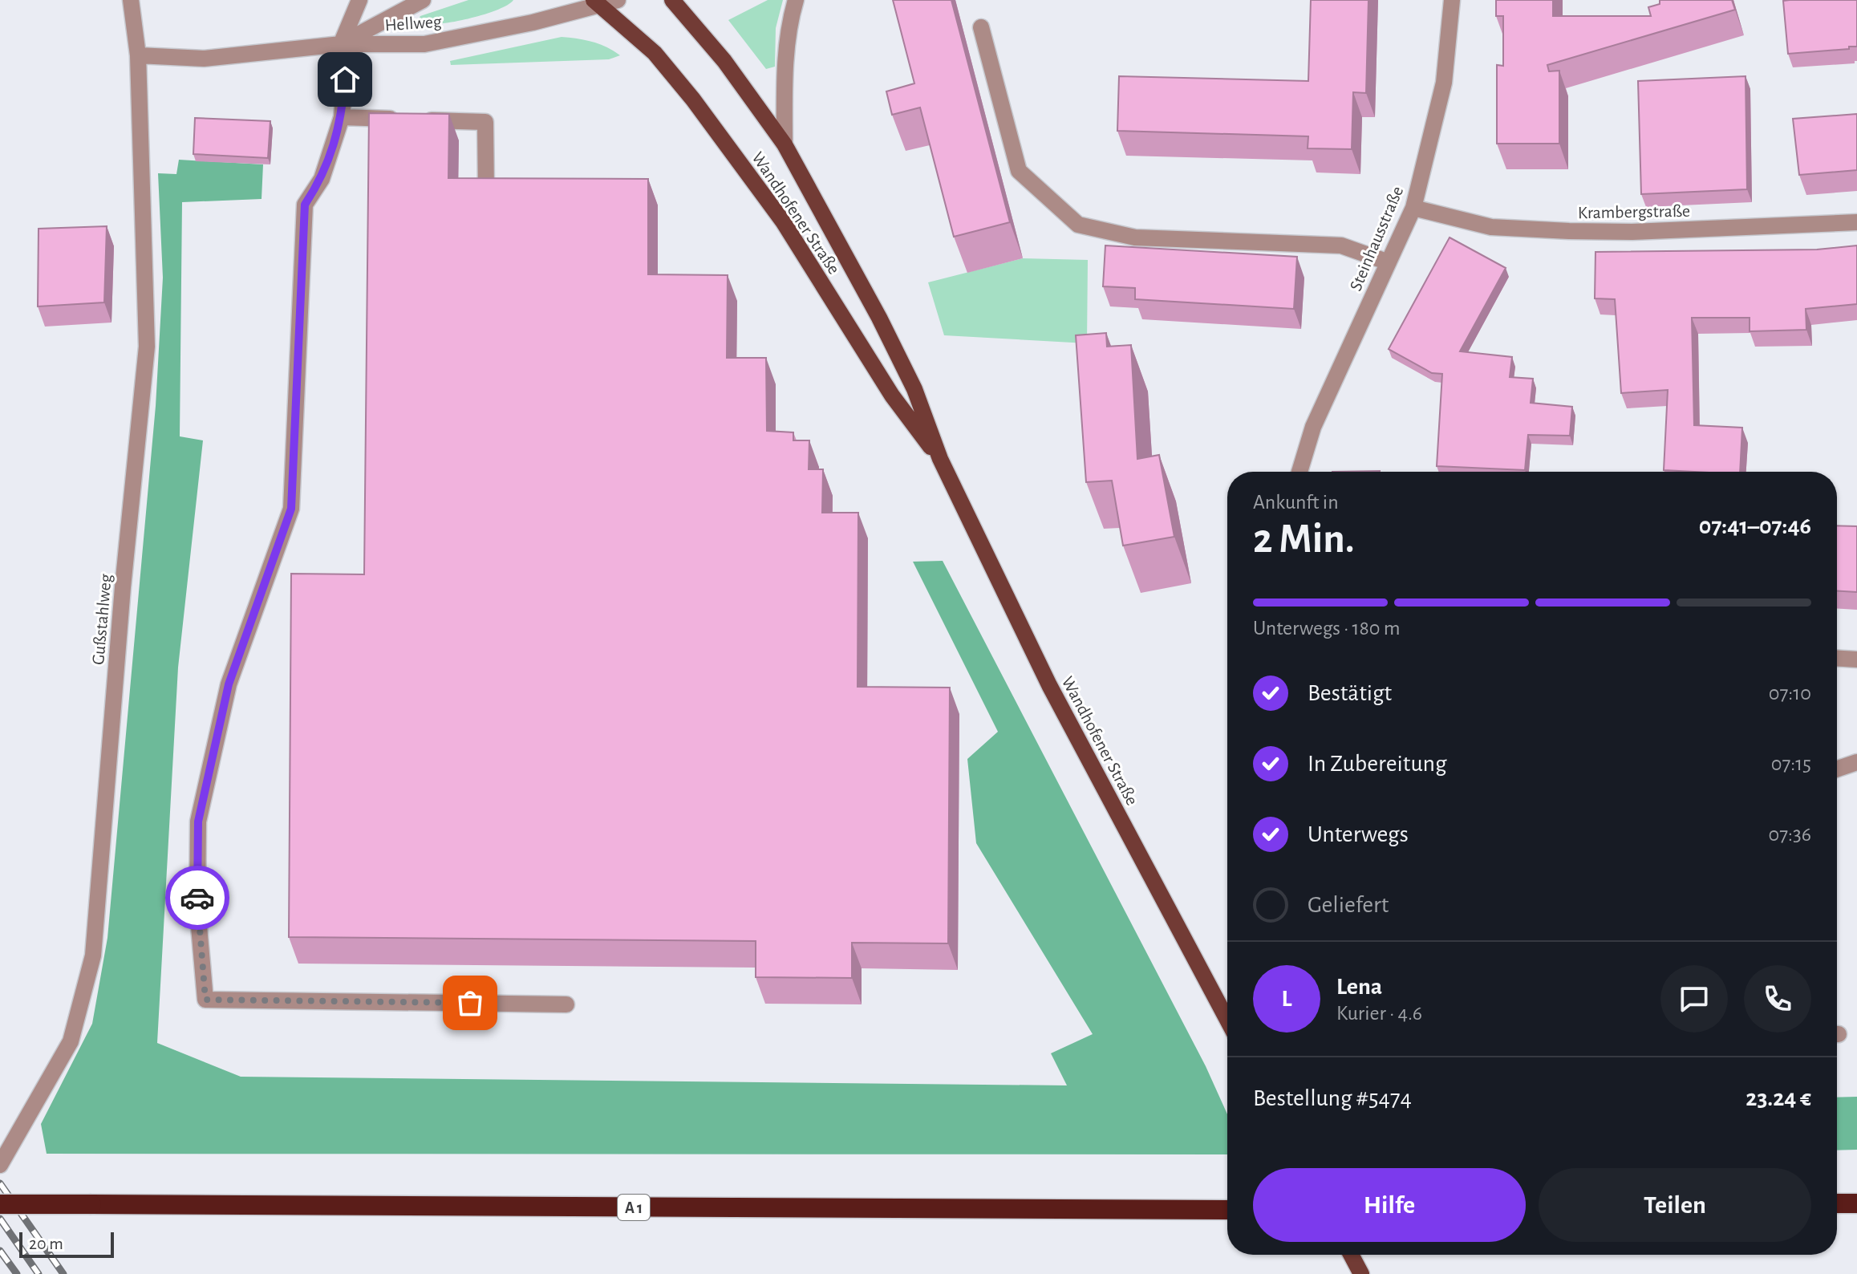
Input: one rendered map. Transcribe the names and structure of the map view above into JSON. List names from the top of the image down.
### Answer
{
  "streets": {
    "highway": ["A 1"],
    "main road": ["Wandhofener Straße"],
    "street": [
      "Hellweg",
      "Krambergstraße",
      "Steinhausstraße",
      "Gußstahlweg"
    ]
  },
  "crossings": [
    ["Hellweg", "Wandhofener Straße"],
    ["Hellweg", "Gußstahlweg"],
    ["Krambergstraße", "Steinhausstraße"]
  ],
  "scale_bar": "20 m",
  "page": {
    "heading": ["2 Min.", "Ankunft in", "07:41–07:46"],
    "panel": [
      "Lena",
      "Kurier · 4.6",
      "Bestellung #5474",
      "23.24 €"
    ],
    "bar": "Unterwegs · 180 m",
    "list": [
      ["Bestätigt", "07:10"],
      ["In Zubereitung", "07:15"],
      ["Unterwegs", "07:36"],
      "Geliefert"
    ],
    "round": "L",
    "buttons": ["Hilfe", "Teilen"],
    "scale": "20 m"
  }
}
